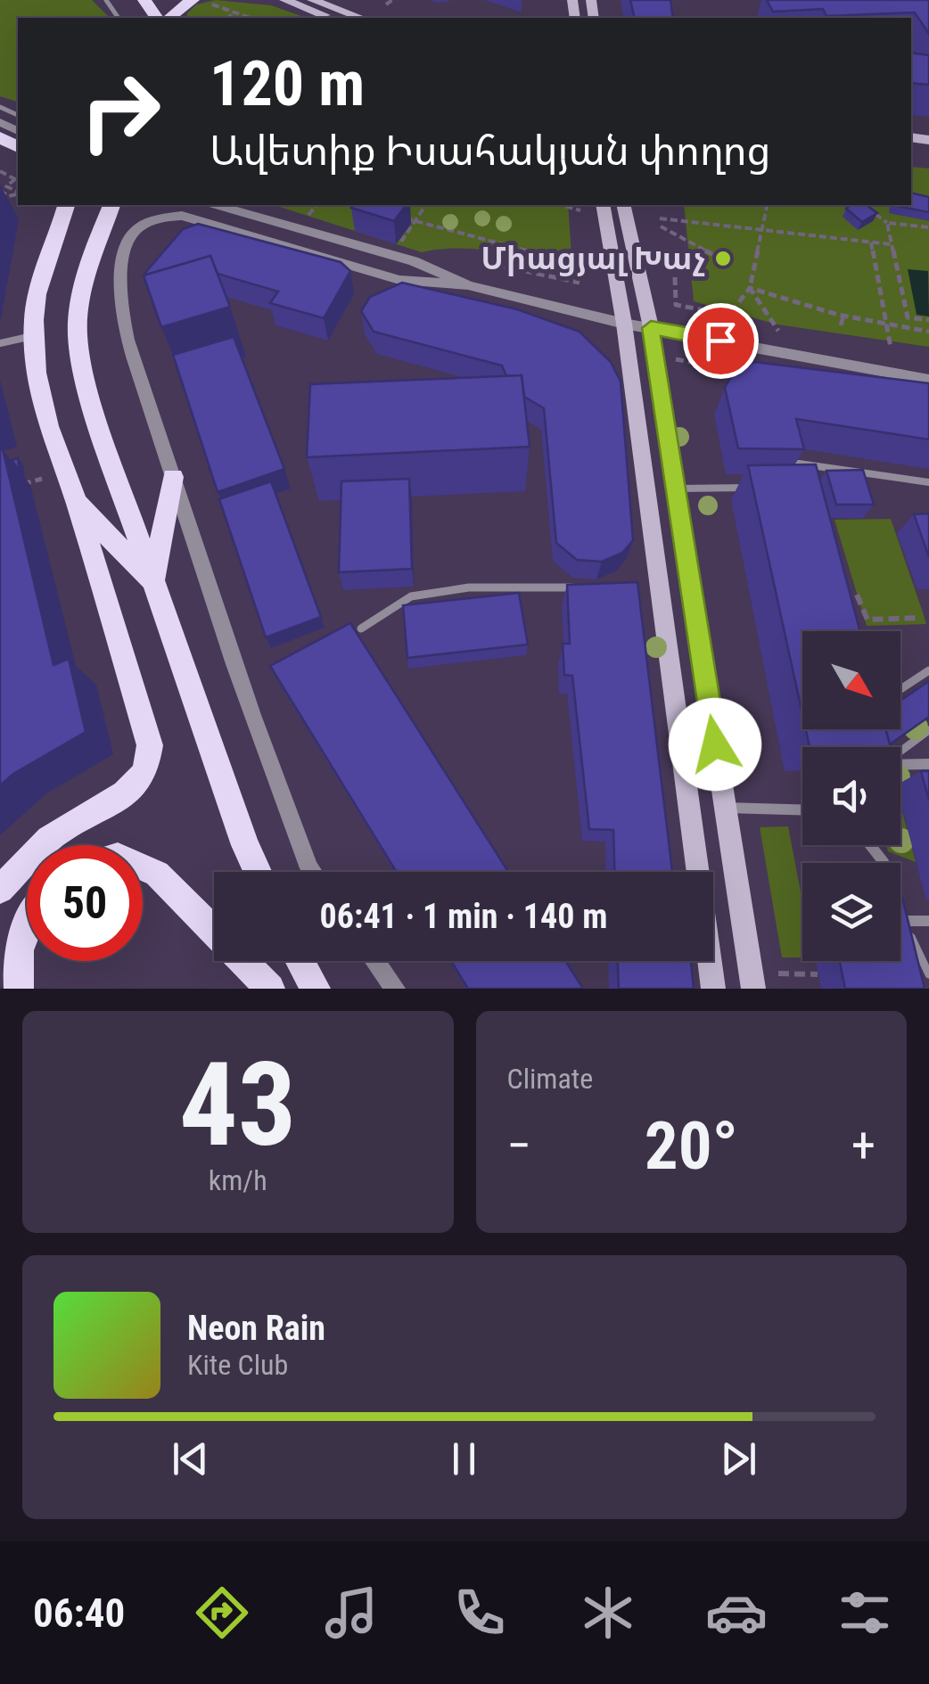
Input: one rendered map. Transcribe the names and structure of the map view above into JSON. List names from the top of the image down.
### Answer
{
  "places": ["Միացյալ Խաչ"],
  "north": "bottom right",
  "page": {
    "turn": ["120 m", "Ավետիք Իսահակյան փողոց"],
    "limit": "50",
    "trip": "06:41 · 1 min · 140 m",
    "tile": [
      ["43", "km/h"],
      "Climate"
    ],
    "heat": ["−", "20°", "+"],
    "song": ["Neon Rain", "Kite Club"],
    "tabs": "06:40"
  }
}
